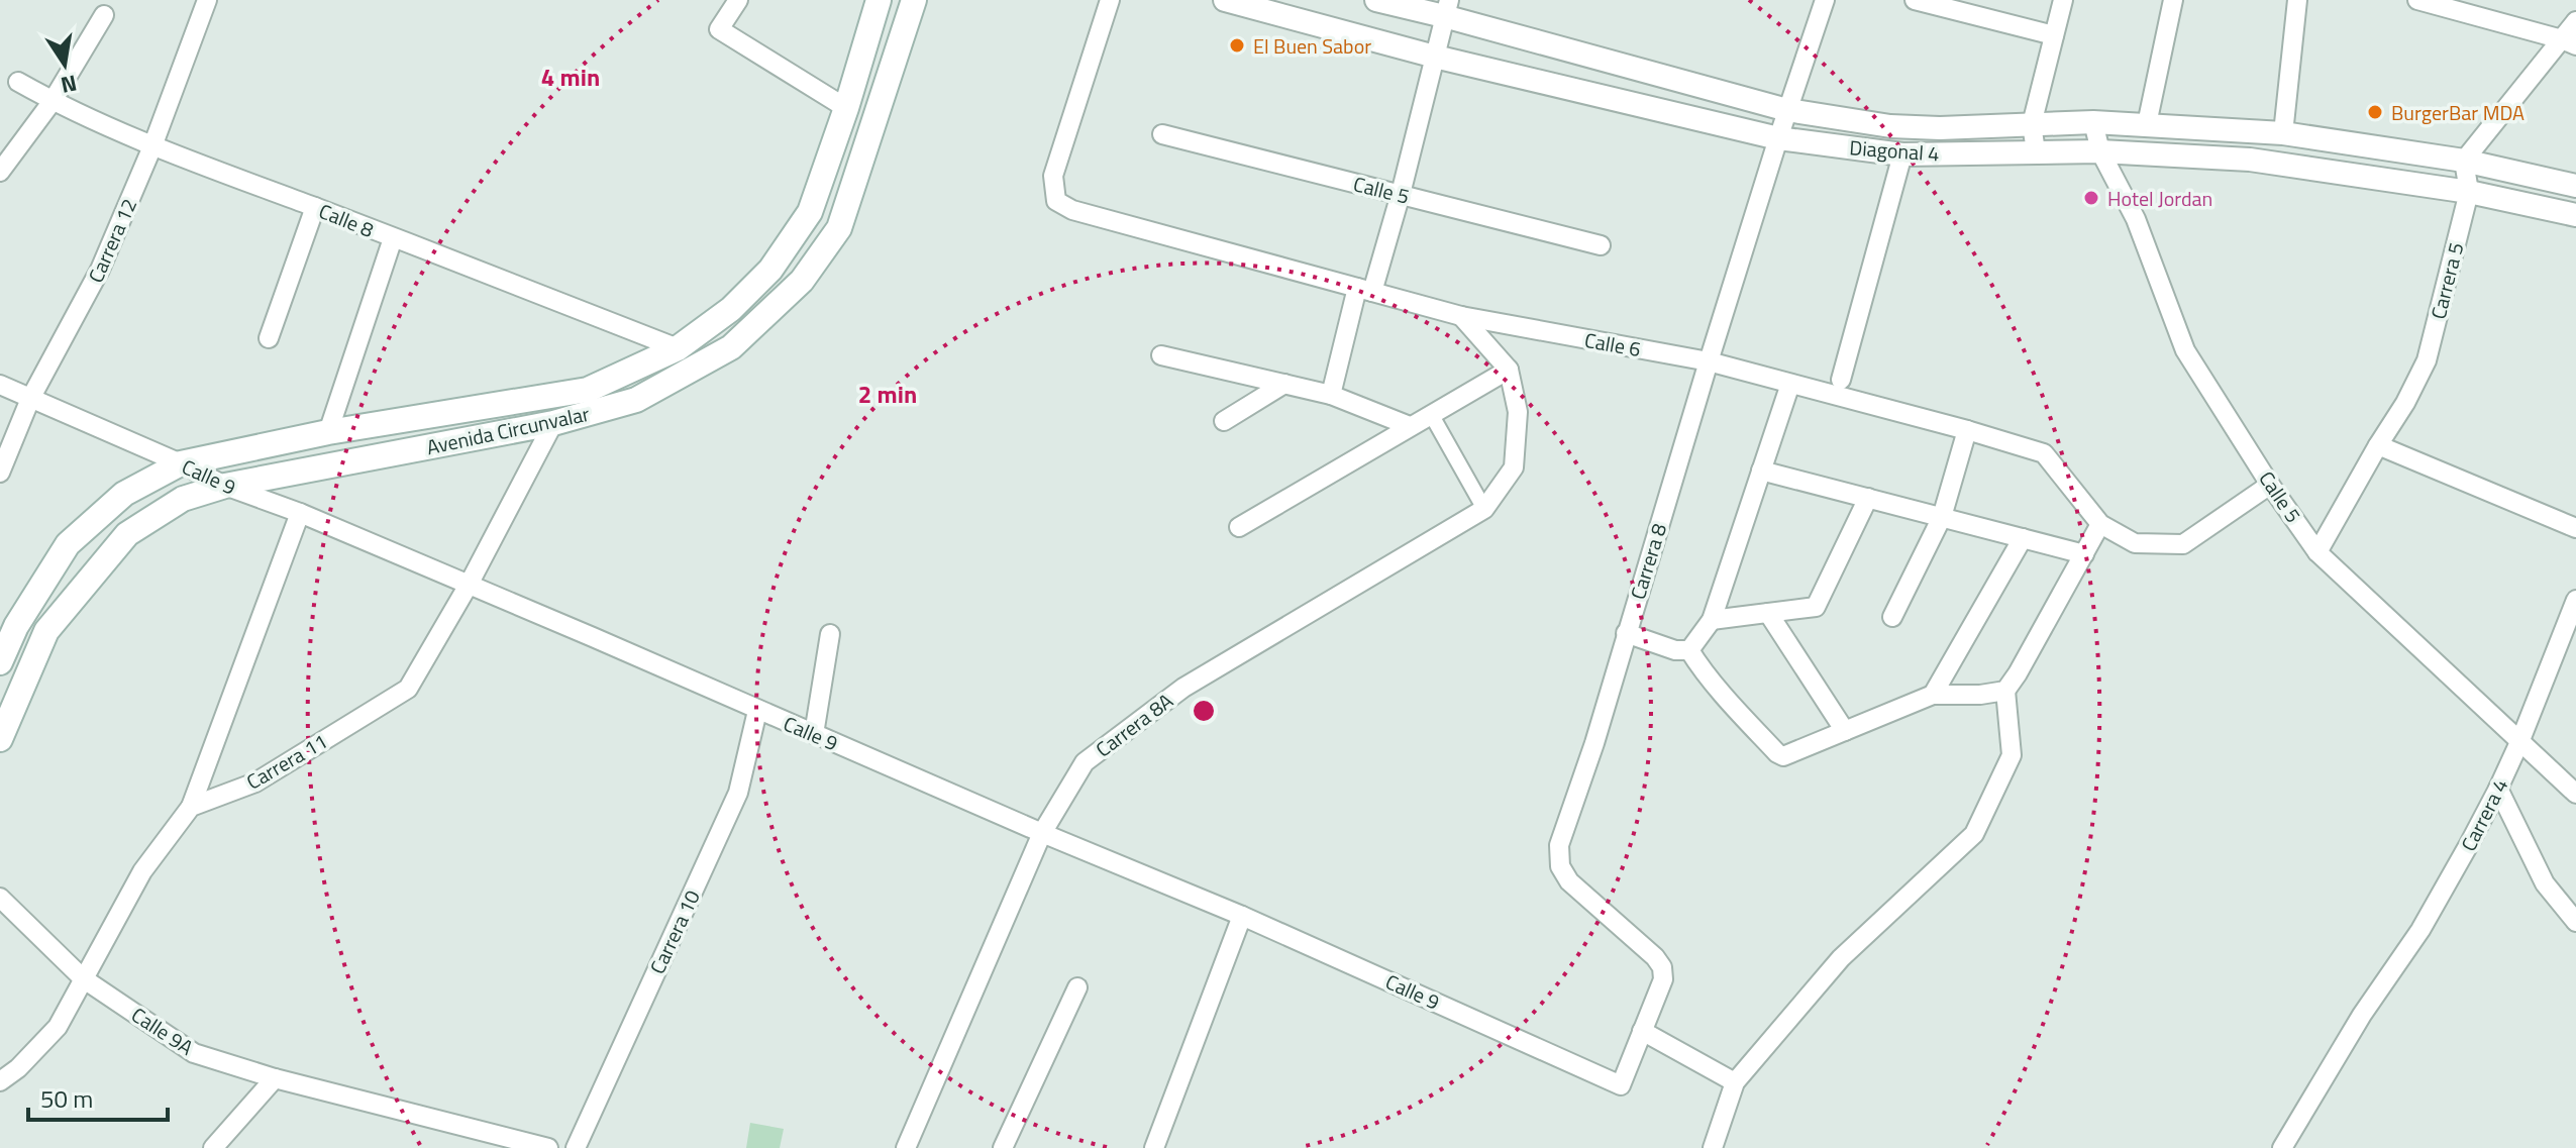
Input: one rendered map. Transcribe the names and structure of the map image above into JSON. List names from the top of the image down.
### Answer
{
  "streets": {
    "main road": ["Avenida Circunvalar"],
    "street": [
      "Diagonal 4",
      "Calle 5",
      "Calle 8",
      "Carrera 12",
      "Carrera 5",
      "Calle 6",
      "Calle 9",
      "Carrera 8",
      "Carrera 8A",
      "Carrera 11",
      "Carrera 4",
      "Carrera 10",
      "Calle 9A"
    ]
  },
  "crossings": [
    ["Diagonal 4", "Calle 5"],
    ["Diagonal 4", "Carrera 5"],
    ["Diagonal 4", "Carrera 8"],
    ["Calle 5", "Carrera 5"],
    ["Calle 5", "Calle 6"],
    ["Calle 5", "Carrera 4"],
    ["Calle 8", "Carrera 12"],
    ["Calle 8", "Avenida Circunvalar"],
    ["Carrera 12", "Calle 9"],
    ["Calle 6", "Carrera 8"],
    ["Calle 6", "Carrera 8A"],
    ["Avenida Circunvalar", "Calle 9"],
    ["Avenida Circunvalar", "Carrera 11"],
    ["Calle 9", "Carrera 8"],
    ["Calle 9", "Carrera 8A"],
    ["Calle 9", "Carrera 11"],
    ["Calle 9", "Carrera 10"]
  ],
  "places": ["El Buen Sabor", "BurgerBar MDA", "Hotel Jordan"],
  "scale_bar": "50 m",
  "north": "bottom",
  "rings": ["4 min", "2 min"]
}
